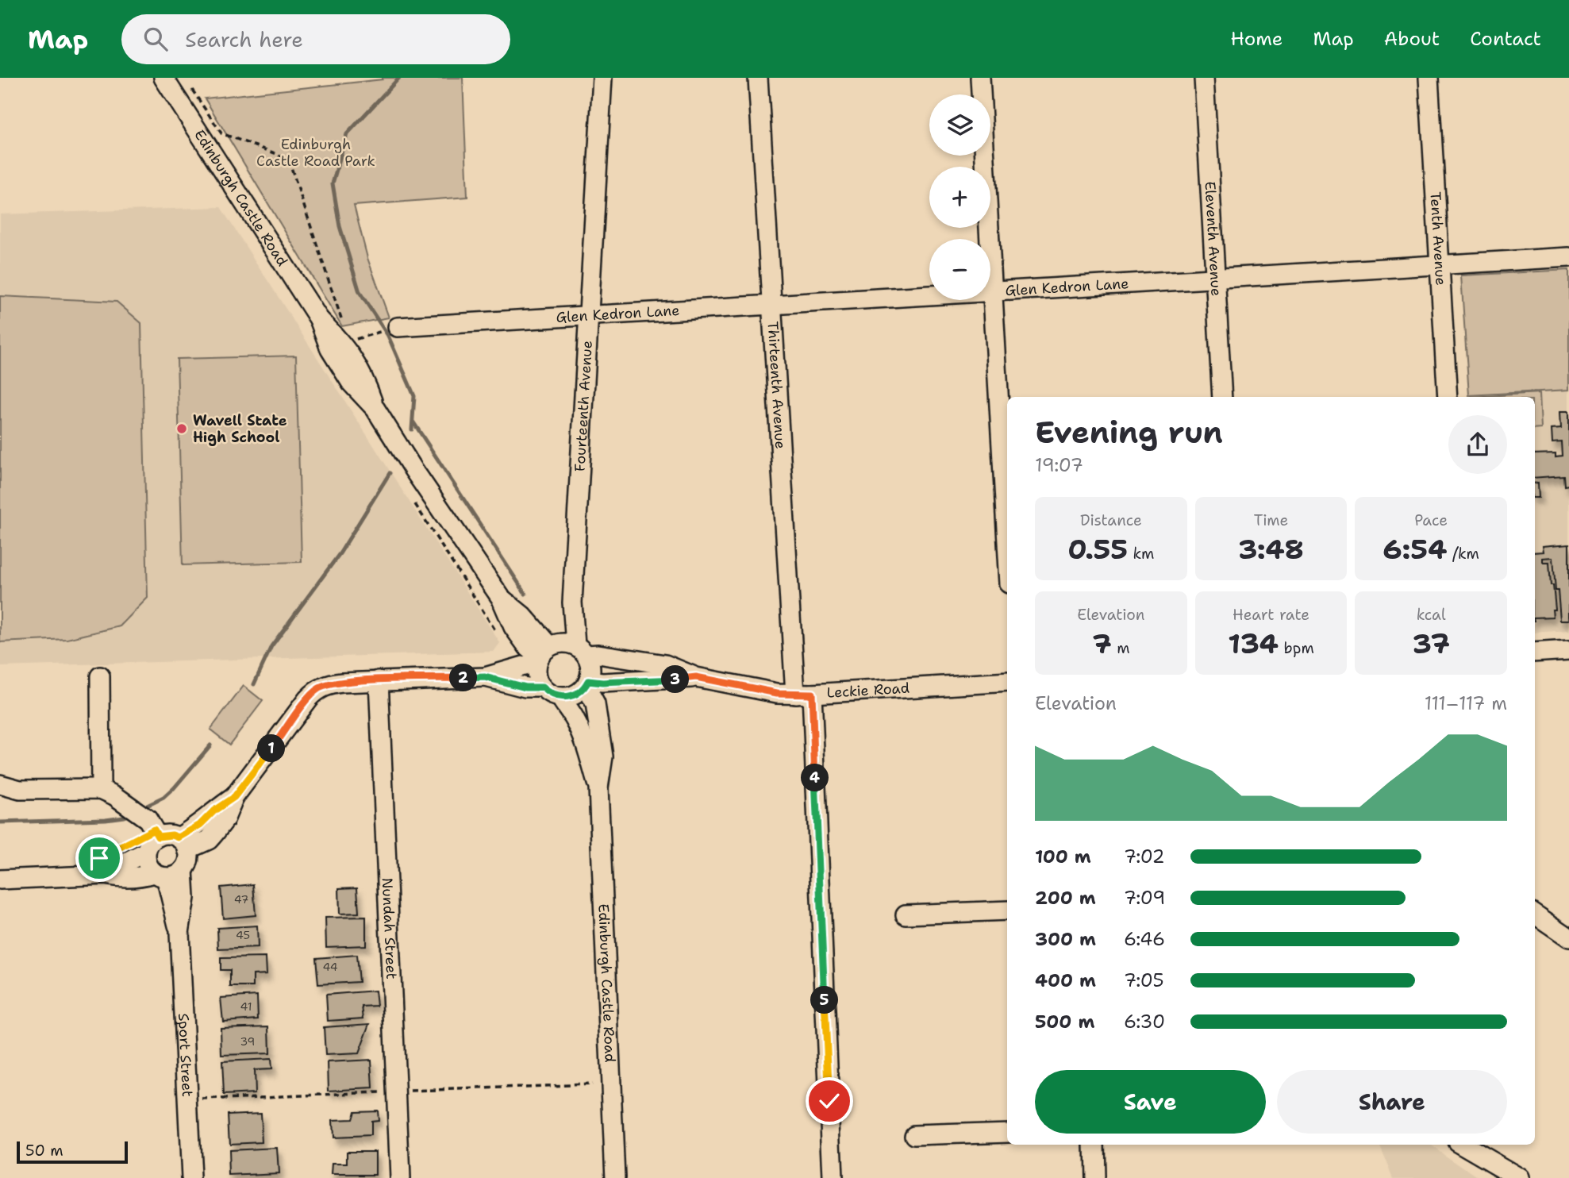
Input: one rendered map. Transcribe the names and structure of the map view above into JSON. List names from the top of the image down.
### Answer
{
  "streets": {
    "street": [
      "Edinburgh Castle Road",
      "Eleventh Avenue",
      "Tenth Avenue",
      "Glen Kedron Lane",
      "Thirteenth Avenue",
      "Fourteenth Avenue",
      "Leckie Road",
      "Nundah Street",
      "Sport Street"
    ]
  },
  "crossings": [
    ["Edinburgh Castle Road", "Fourteenth Avenue"],
    ["Edinburgh Castle Road", "Leckie Road"],
    ["Eleventh Avenue", "Glen Kedron Lane"],
    ["Tenth Avenue", "Glen Kedron Lane"],
    ["Glen Kedron Lane", "Thirteenth Avenue"],
    ["Glen Kedron Lane", "Fourteenth Avenue"],
    ["Thirteenth Avenue", "Leckie Road"],
    ["Fourteenth Avenue", "Leckie Road"]
  ],
  "parks": ["Edinburgh Castle Road Park"],
  "places": ["Wavell State High School"],
  "house_numbers": [
    "47",
    "45",
    "44",
    "41",
    "39"
  ],
  "scale_bar": "50 m",
  "page": {
    "header": "Map",
    "search": "Search here",
    "nav": [
      "Home",
      "Map",
      "About",
      "Contact"
    ],
    "map_buttons": ["+", "−"],
    "heading": ["Evening run", "19:07"],
    "stats": [
      ["Distance", "0.55 km"],
      ["Time", "3:48"],
      ["Pace", "6:54 /km"],
      ["Elevation", "7 m"],
      ["Heart rate", "134 bpm"],
      ["kcal", "37"]
    ],
    "pins": [
      "2",
      "3",
      "1",
      "4",
      "5"
    ],
    "chart": ["Elevation", "111–117 m"],
    "list": [
      {
        "name": "100 m",
        "note": "7:02"
      },
      {
        "name": "200 m",
        "note": "7:09"
      },
      {
        "name": "300 m",
        "note": "6:46"
      },
      {
        "name": "400 m",
        "note": "7:05"
      },
      {
        "name": "500 m",
        "note": "6:30"
      }
    ],
    "buttons": ["Save", "Share"],
    "scale": "50 m"
  }
}
